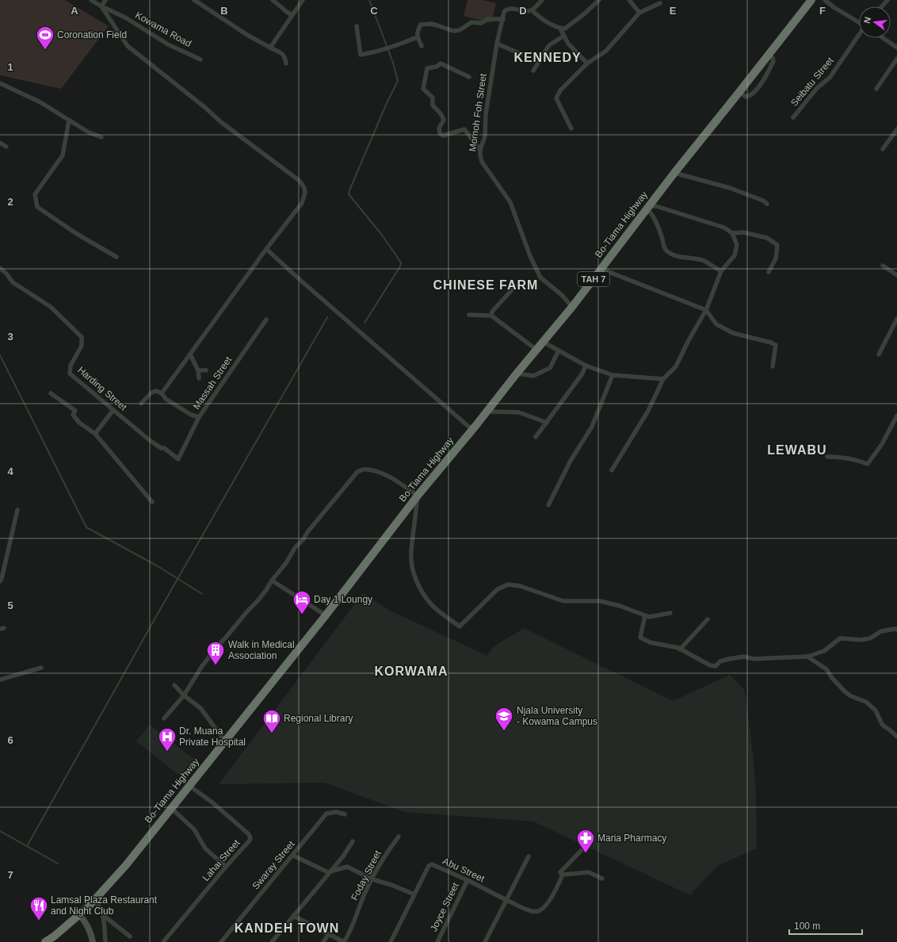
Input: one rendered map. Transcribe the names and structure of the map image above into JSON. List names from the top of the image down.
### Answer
{
  "streets": {
    "highway": ["Bo-Tiama Highway", "TAH 7"],
    "street": [
      "Kowama Road",
      "Seibatu Street",
      "Momoh Foh Street",
      "Massah Street",
      "Harding Street",
      "Lahai Street",
      "Swaray Street",
      "Abu Street",
      "Foday Street",
      "Joyce Street"
    ]
  },
  "crossings": [
    ["Momoh Foh Street", "Bo-Tiama Highway"],
    ["Bo-Tiama Highway", "Lahai Street"],
    ["Massah Street", "Harding Street"],
    ["Abu Street", "Joyce Street"]
  ],
  "districts": [
    "KENNEDY",
    "CHINESE FARM",
    "LEWABU",
    "KORWAMA",
    "KANDEH TOWN"
  ],
  "places": {
    "sports": ["Coronation Field"],
    "hotel": ["Day 1 Loungy"],
    "building": ["Walk in Medical Association"],
    "school or university": ["Njala University - Kowama Campus"],
    "library": ["Regional Library"],
    "hospital": ["Dr. Muana Private Hospital"],
    "pharmacy": ["Maria Pharmacy"],
    "restaurant": ["Lamsal Plaza Restaurant and Night Club"]
  },
  "scale_bar": "100 m",
  "north": "left",
  "grid": {
    "columns": [
      "A",
      "B",
      "C",
      "D",
      "E",
      "F"
    ],
    "rows": [
      "1",
      "2",
      "3",
      "4",
      "5",
      "6",
      "7"
    ]
  }
}
